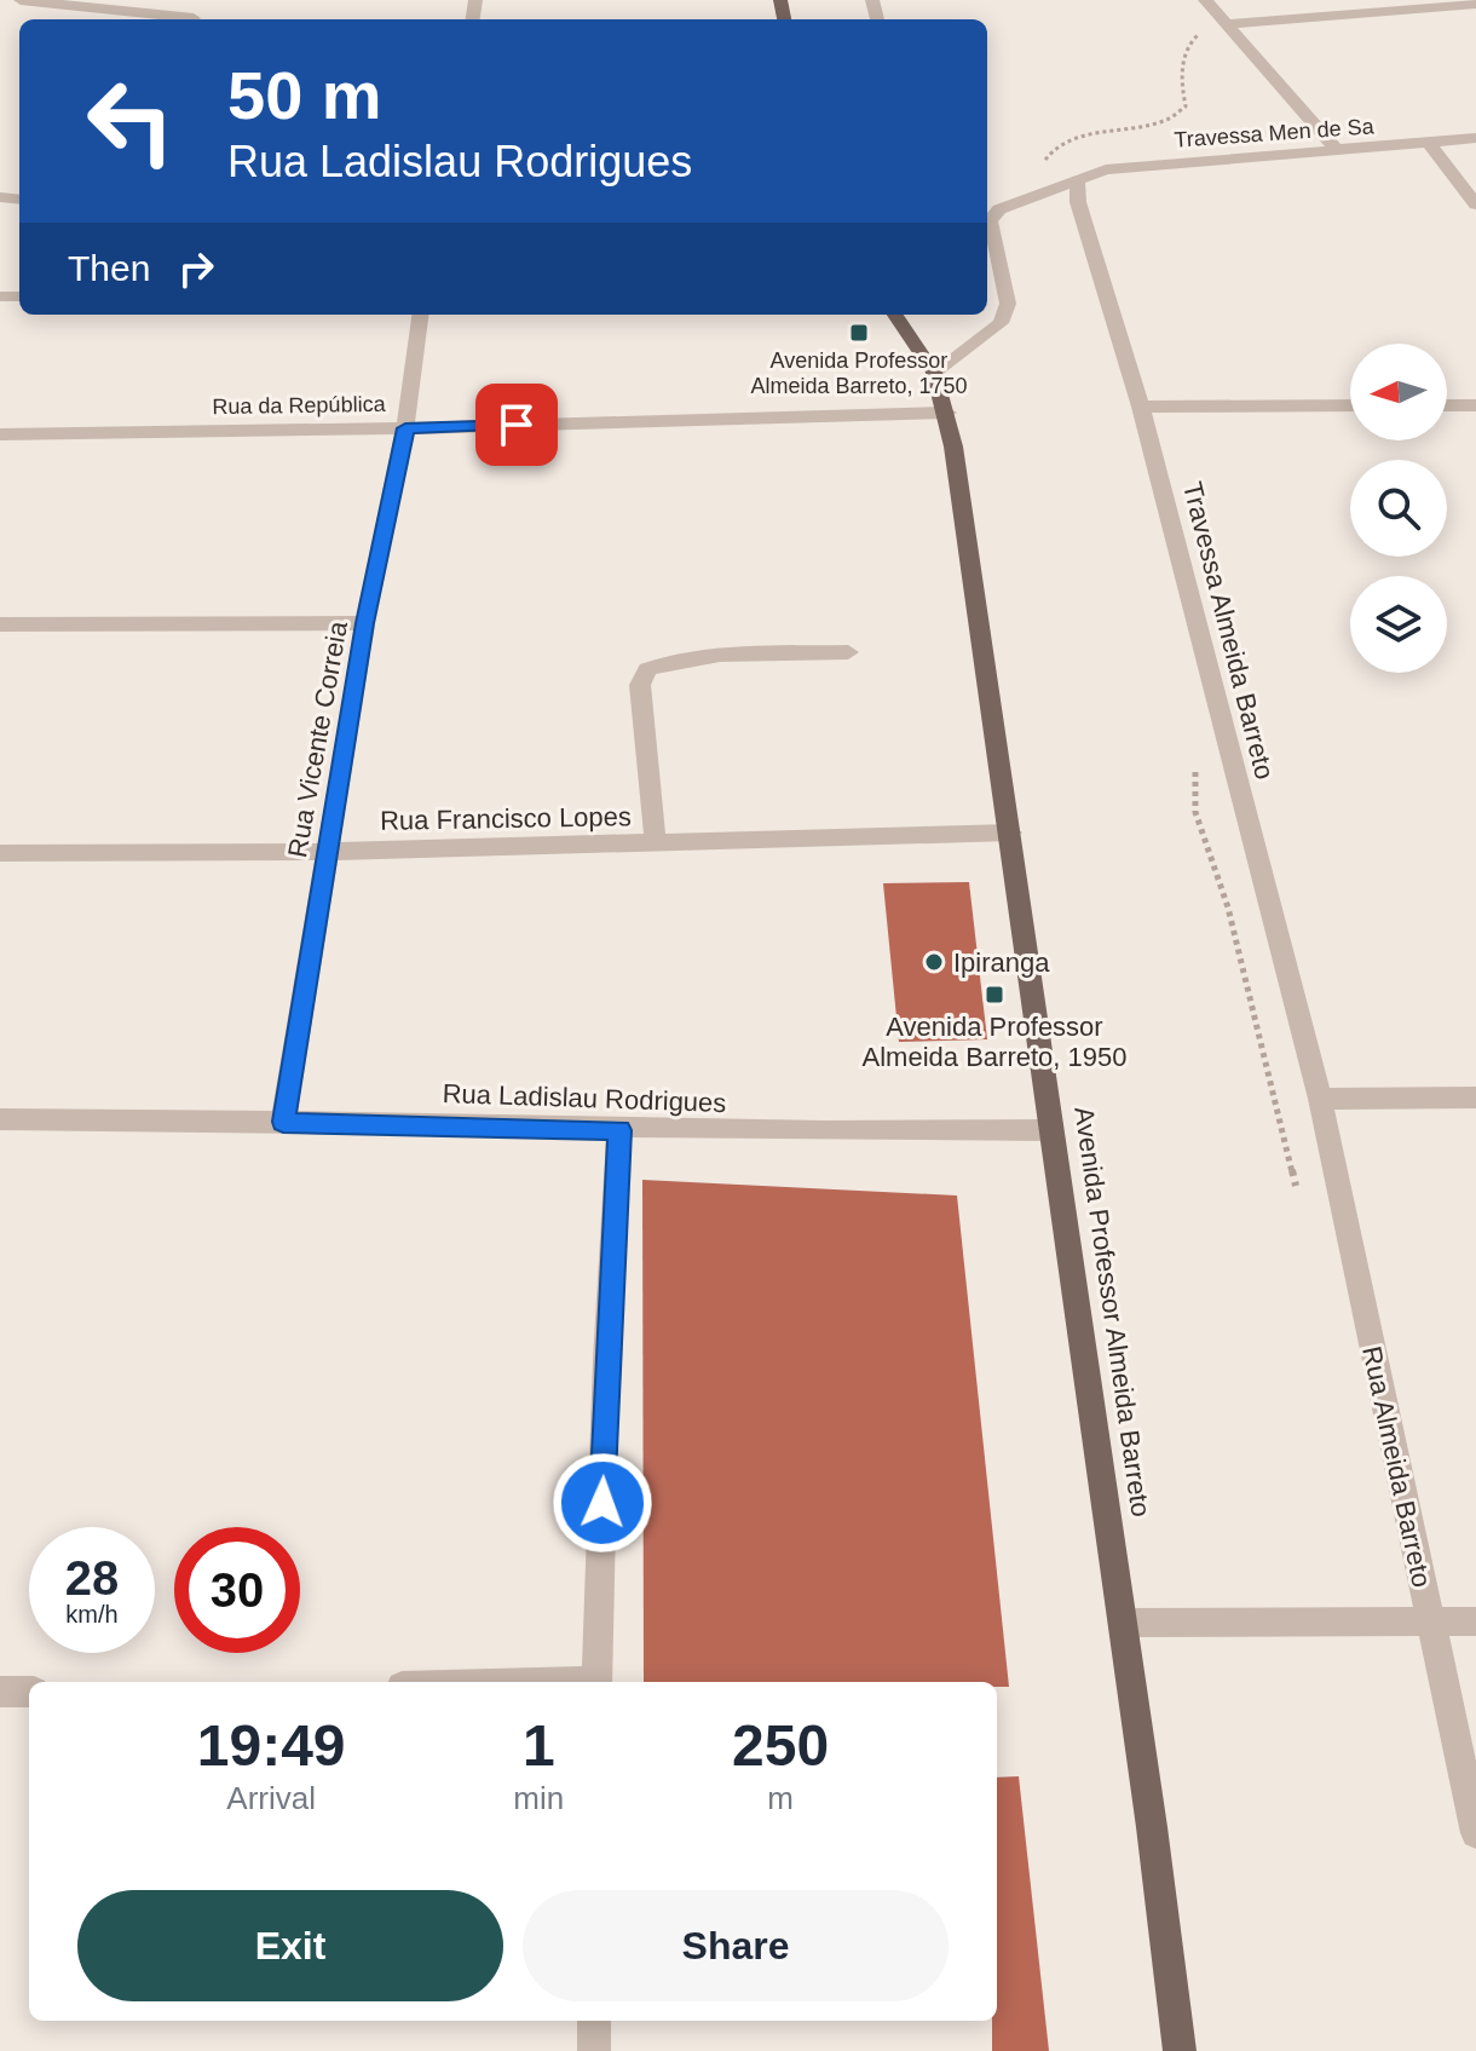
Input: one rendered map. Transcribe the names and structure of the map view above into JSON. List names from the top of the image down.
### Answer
{
  "streets": {
    "main road": ["Avenida Professor Almeida Barreto"],
    "street": [
      "Travessa Men de Sa",
      "Rua da República",
      "Travessa Almeida Barreto",
      "Rua Vicente Correia",
      "Rua Francisco Lopes",
      "Rua Ladislau Rodrigues",
      "Rua Almeida Barreto"
    ]
  },
  "crossings": [
    ["Travessa Men de Sa", "Travessa Almeida Barreto"],
    ["Rua da República", "Rua Vicente Correia"],
    ["Rua da República", "Avenida Professor Almeida Barreto"],
    ["Travessa Almeida Barreto", "Rua Almeida Barreto"],
    ["Rua Vicente Correia", "Rua Francisco Lopes"],
    ["Rua Vicente Correia", "Rua Ladislau Rodrigues"],
    ["Rua Francisco Lopes", "Avenida Professor Almeida Barreto"],
    ["Rua Ladislau Rodrigues", "Avenida Professor Almeida Barreto"]
  ],
  "places": {
    "transit": ["Avenida Professor Almeida Barreto, 1750", "Avenida Professor Almeida Barreto, 1950"],
    "other": ["Ipiranga"]
  },
  "north": "left",
  "page": {
    "turn": ["50 m", "Rua Ladislau Rodrigues"],
    "then": "Then",
    "speed": "28 km/h",
    "limit": "30",
    "eta": [
      "19:49",
      "Arrival",
      "1",
      "min",
      "250",
      "m"
    ],
    "buttons": ["Exit", "Share"]
  }
}
